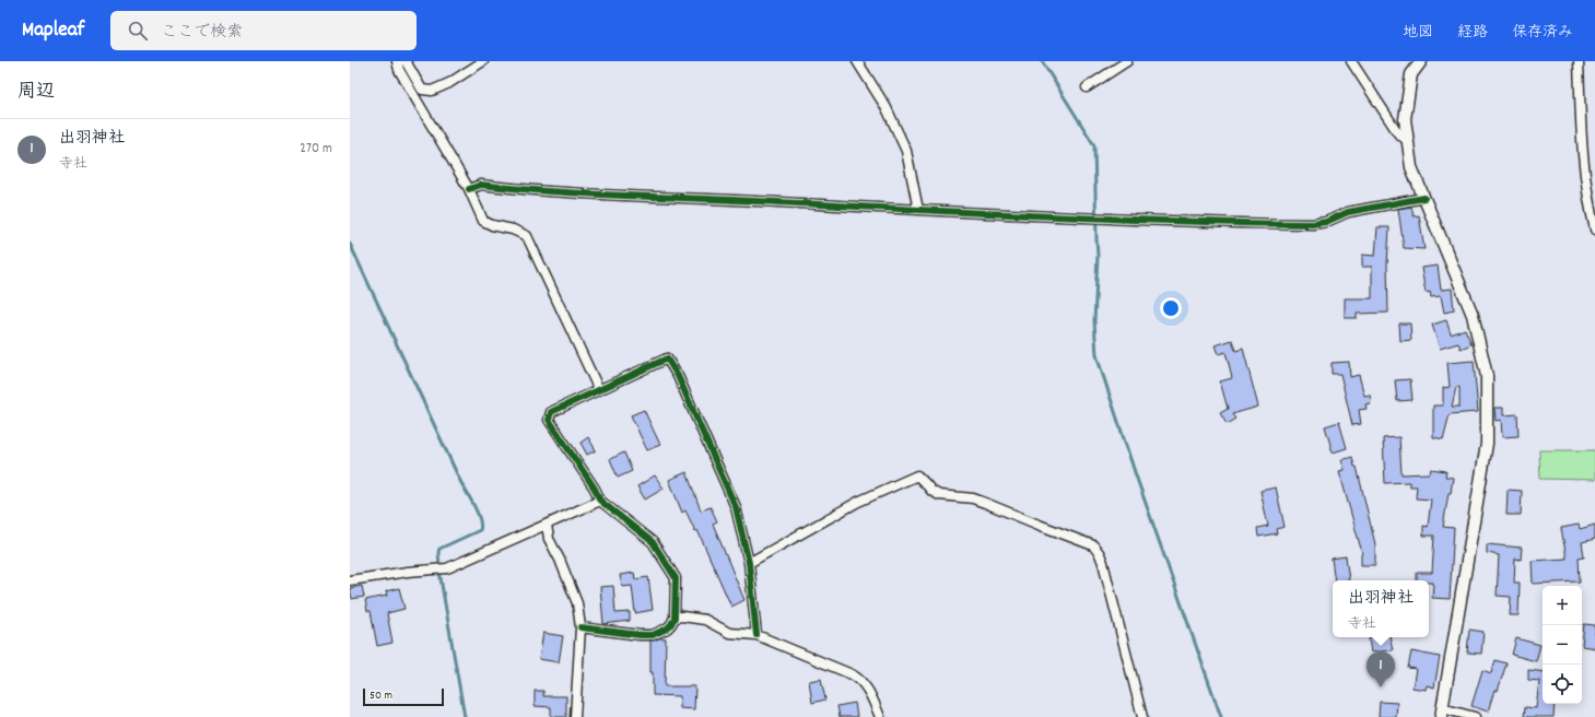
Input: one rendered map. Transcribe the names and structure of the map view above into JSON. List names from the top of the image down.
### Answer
{
  "scale_bar": "50 m",
  "page": {
    "header": "Mapleaf",
    "search": "ここで検索",
    "nav": ["地図", "経路", "保存済み"],
    "heading": "周辺",
    "list": [
      {
        "mark": "1",
        "name": "出羽神社",
        "note": "寺社",
        "value": "270 m"
      }
    ],
    "popup": ["出羽神社", "寺社"],
    "map_buttons": ["+", "−"],
    "pins": "1",
    "scale": "50 m"
  }
}
